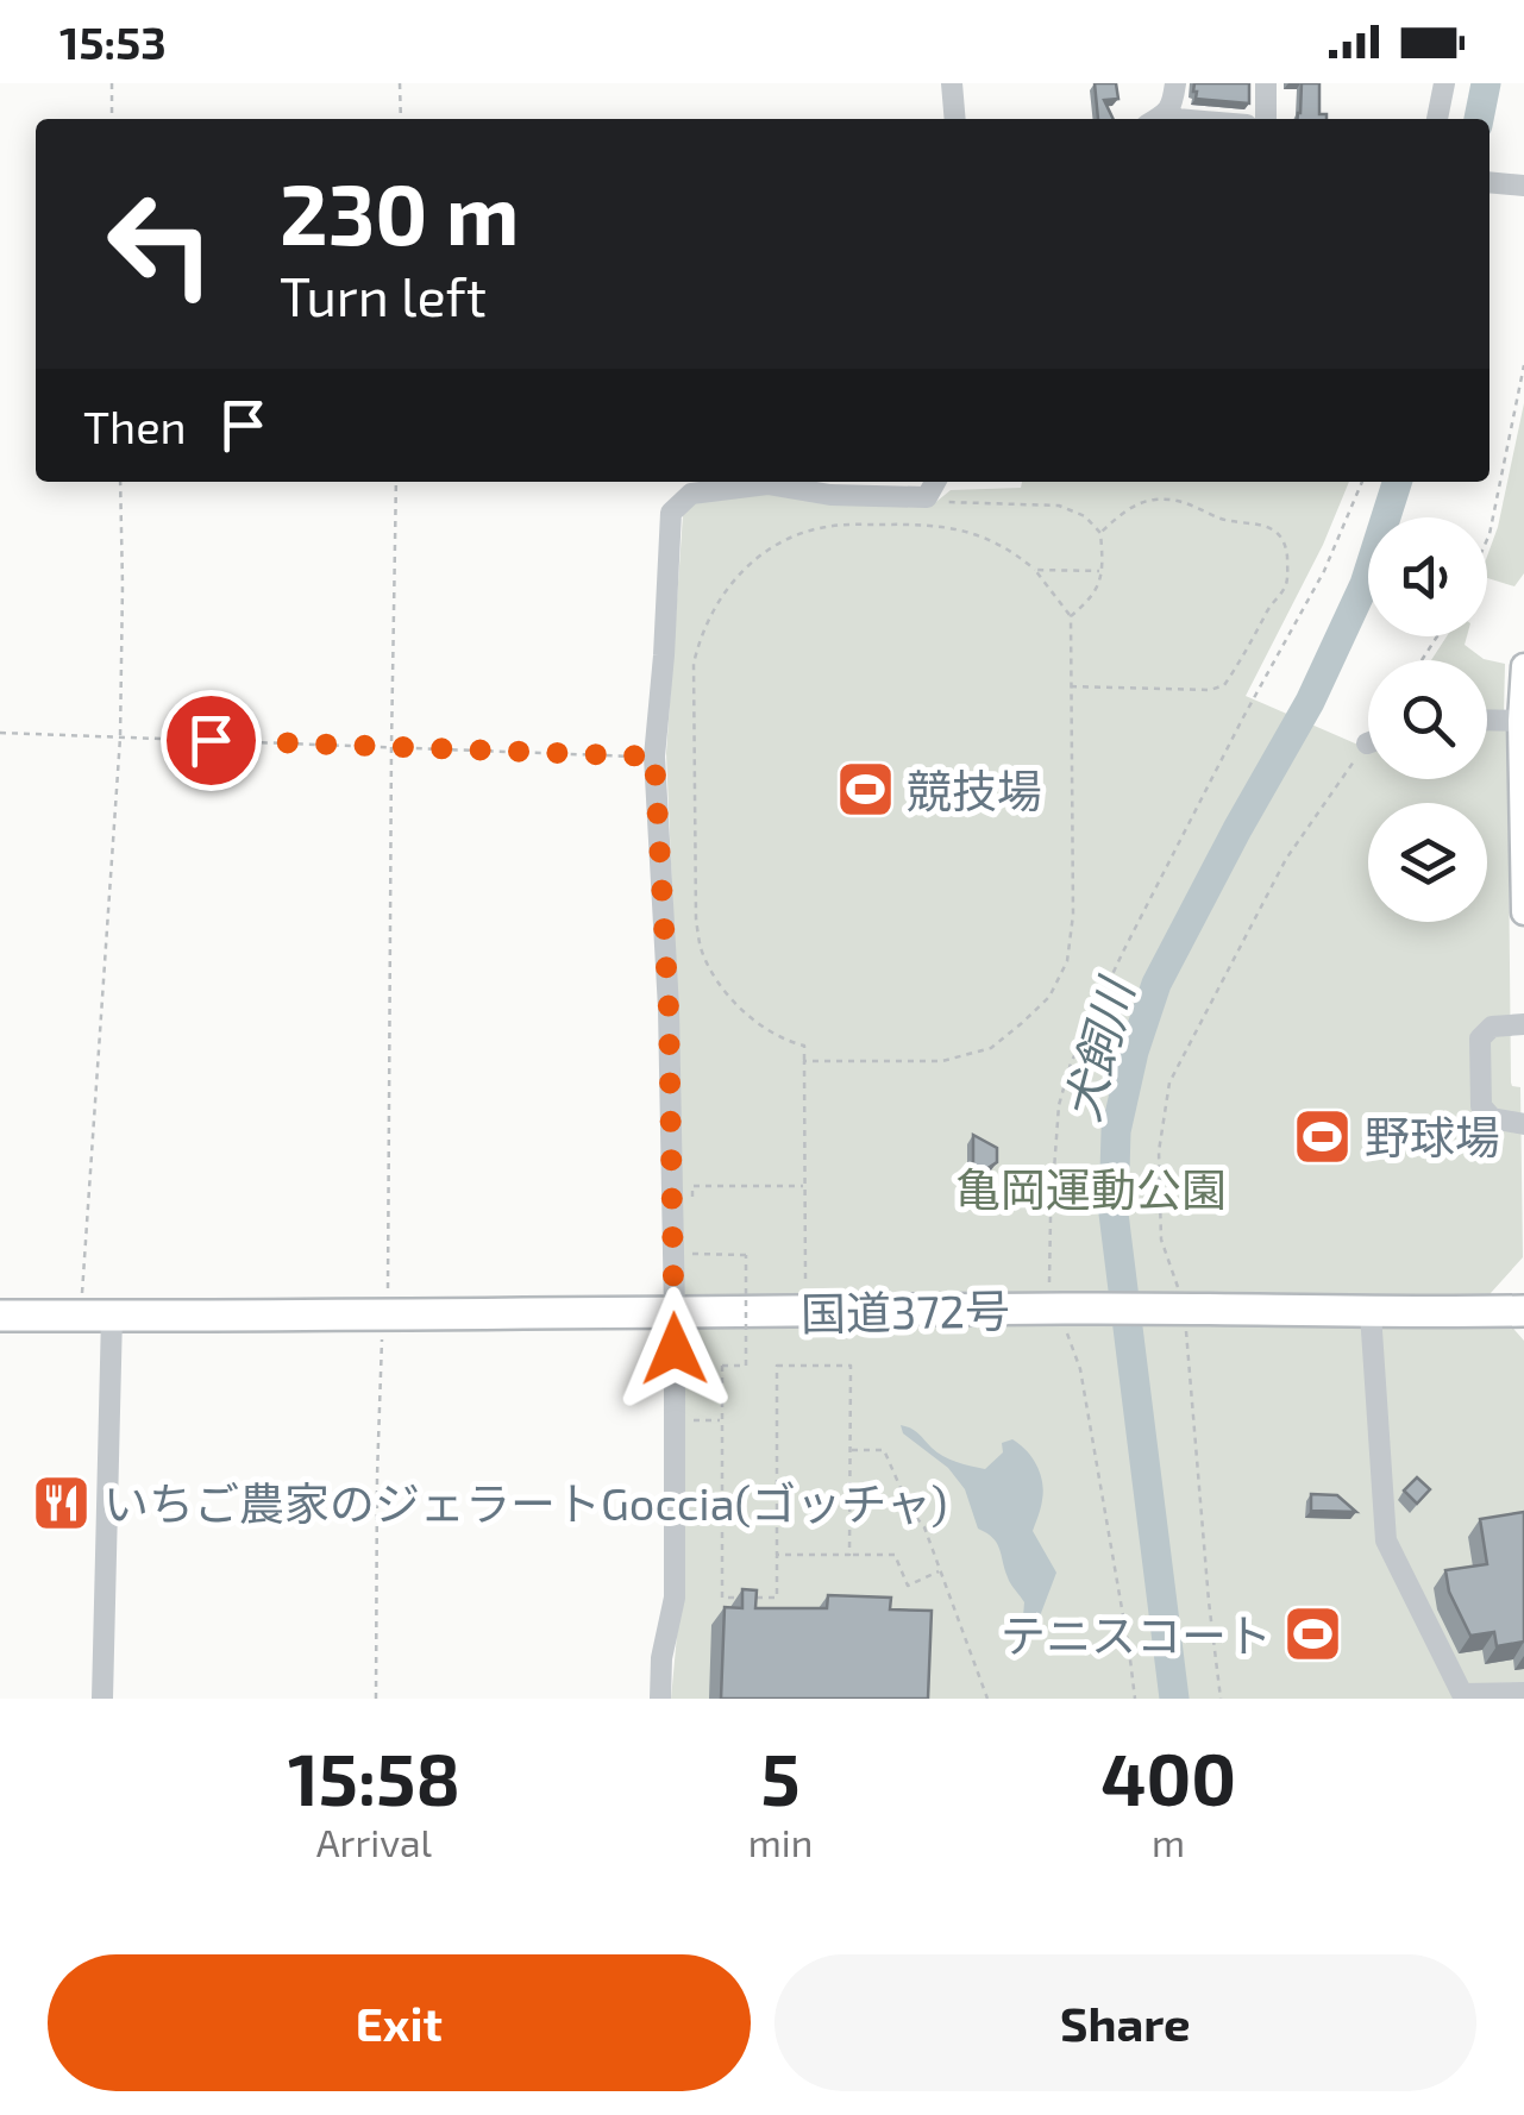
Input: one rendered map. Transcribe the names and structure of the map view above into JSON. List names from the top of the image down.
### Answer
{
  "streets": {
    "highway": ["国道372号"]
  },
  "water": ["犬飼川"],
  "parks": ["亀岡運動公園"],
  "places": {
    "sports": ["競技場", "野球場", "テニスコート"],
    "restaurant": ["いちご農家のジェラートGoccia(ゴッチャ)"]
  },
  "page": {
    "status": "15:53",
    "turn": ["230 m", "Turn left"],
    "then": "Then",
    "eta": [
      "15:58",
      "Arrival",
      "5",
      "min",
      "400",
      "m"
    ],
    "buttons": ["Exit", "Share"]
  }
}
